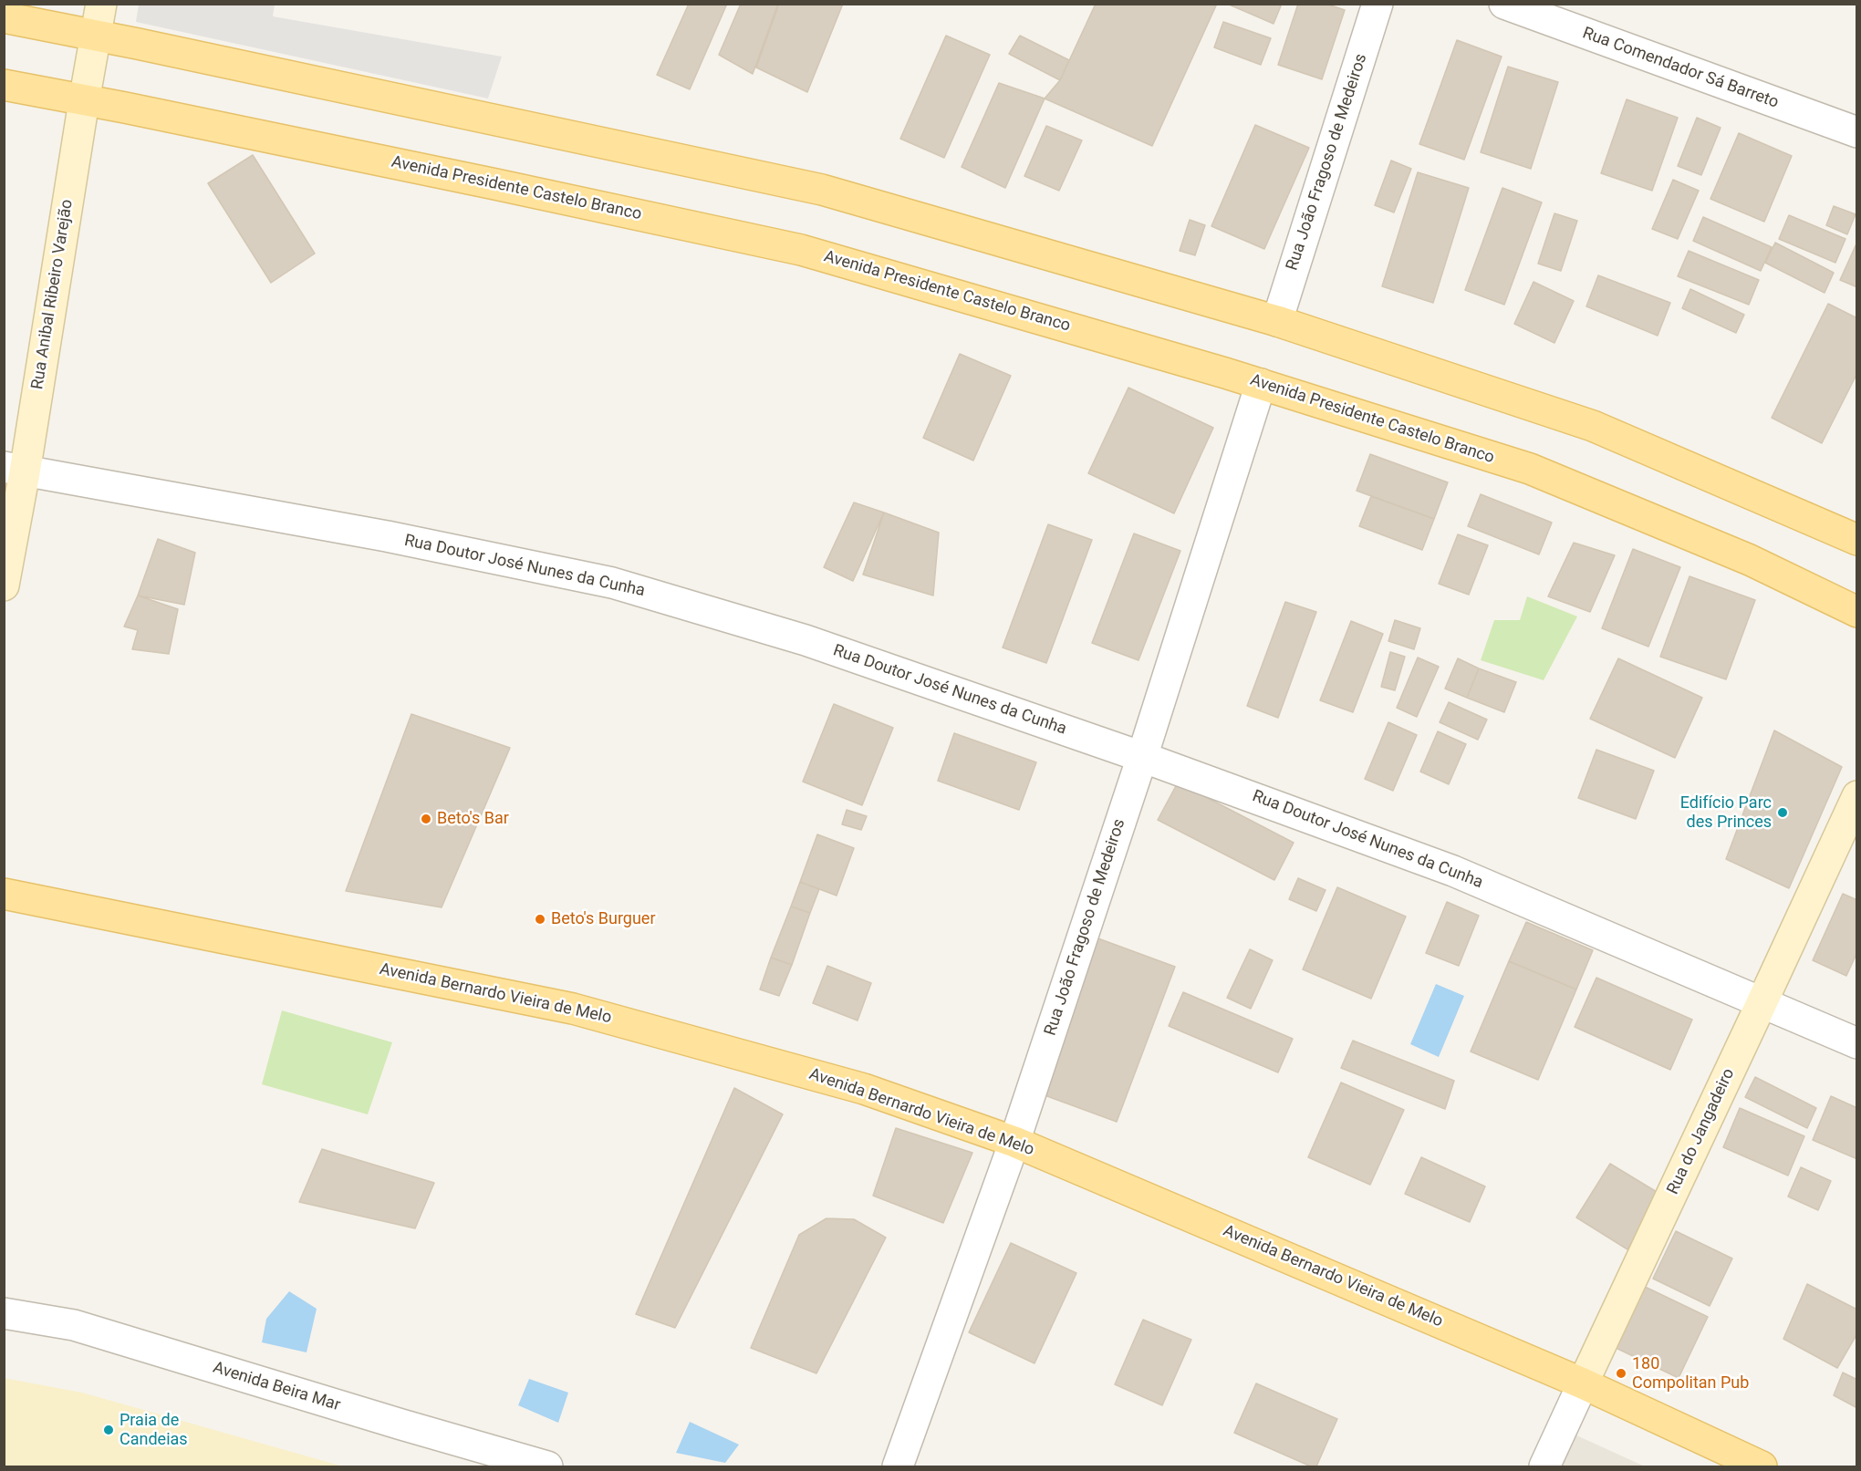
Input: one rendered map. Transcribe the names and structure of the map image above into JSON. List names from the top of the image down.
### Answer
{
  "streets": {
    "main road": ["Avenida Presidente Castelo Branco", "Avenida Bernardo Vieira de Melo"],
    "street": [
      "Rua Comendador Sá Barreto",
      "Rua João Fragoso de Medeiros",
      "Rua Anibal Ribeiro Varejão",
      "Rua Doutor José Nunes da Cunha",
      "Rua do Jangadeiro",
      "Avenida Beira Mar"
    ]
  },
  "crossings": [
    ["Rua João Fragoso de Medeiros", "Avenida Presidente Castelo Branco"],
    ["Rua João Fragoso de Medeiros", "Rua Doutor José Nunes da Cunha"],
    ["Rua João Fragoso de Medeiros", "Avenida Bernardo Vieira de Melo"],
    ["Avenida Presidente Castelo Branco", "Rua Anibal Ribeiro Varejão"],
    ["Rua Anibal Ribeiro Varejão", "Rua Doutor José Nunes da Cunha"],
    ["Rua Doutor José Nunes da Cunha", "Rua do Jangadeiro"],
    ["Avenida Bernardo Vieira de Melo", "Rua do Jangadeiro"]
  ],
  "places": [
    "Edifício Parc des Princes",
    "Beto's Bar",
    "Beto's Burguer",
    "180 Compolitan Pub",
    "Praia de Candeias"
  ]
}
